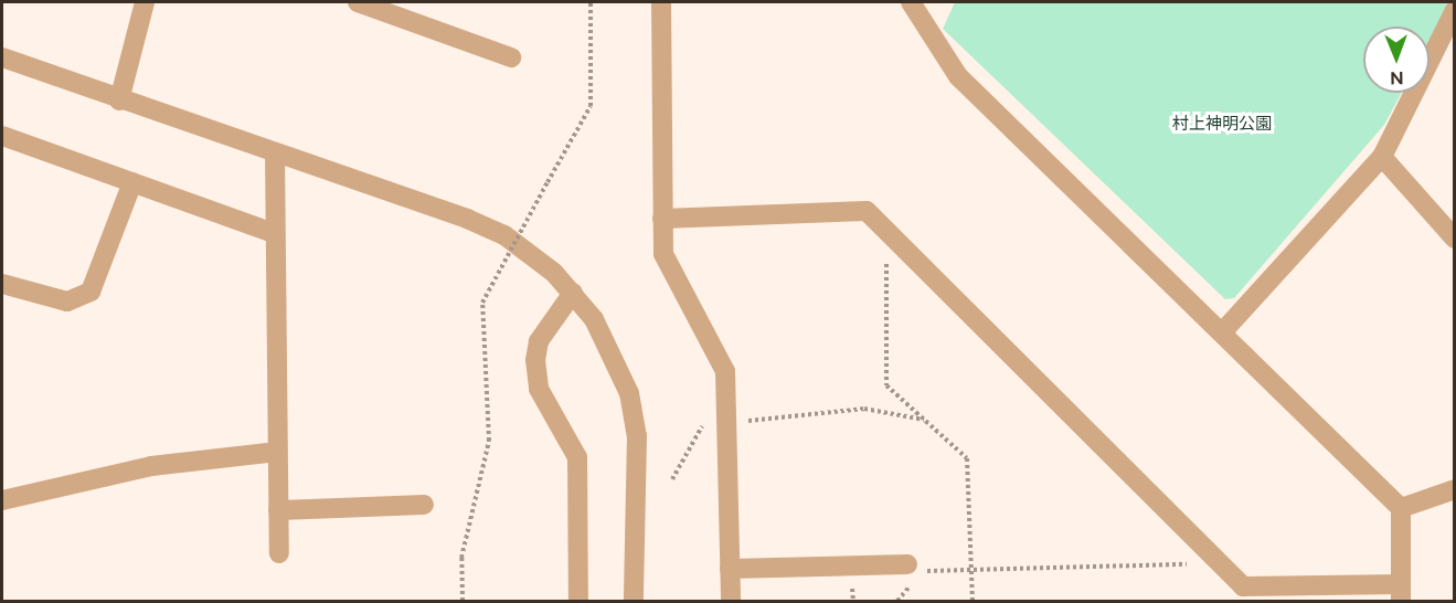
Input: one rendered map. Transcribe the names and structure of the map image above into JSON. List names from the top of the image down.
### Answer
{
  "parks": ["村上神明公園"],
  "north": "bottom"
}
